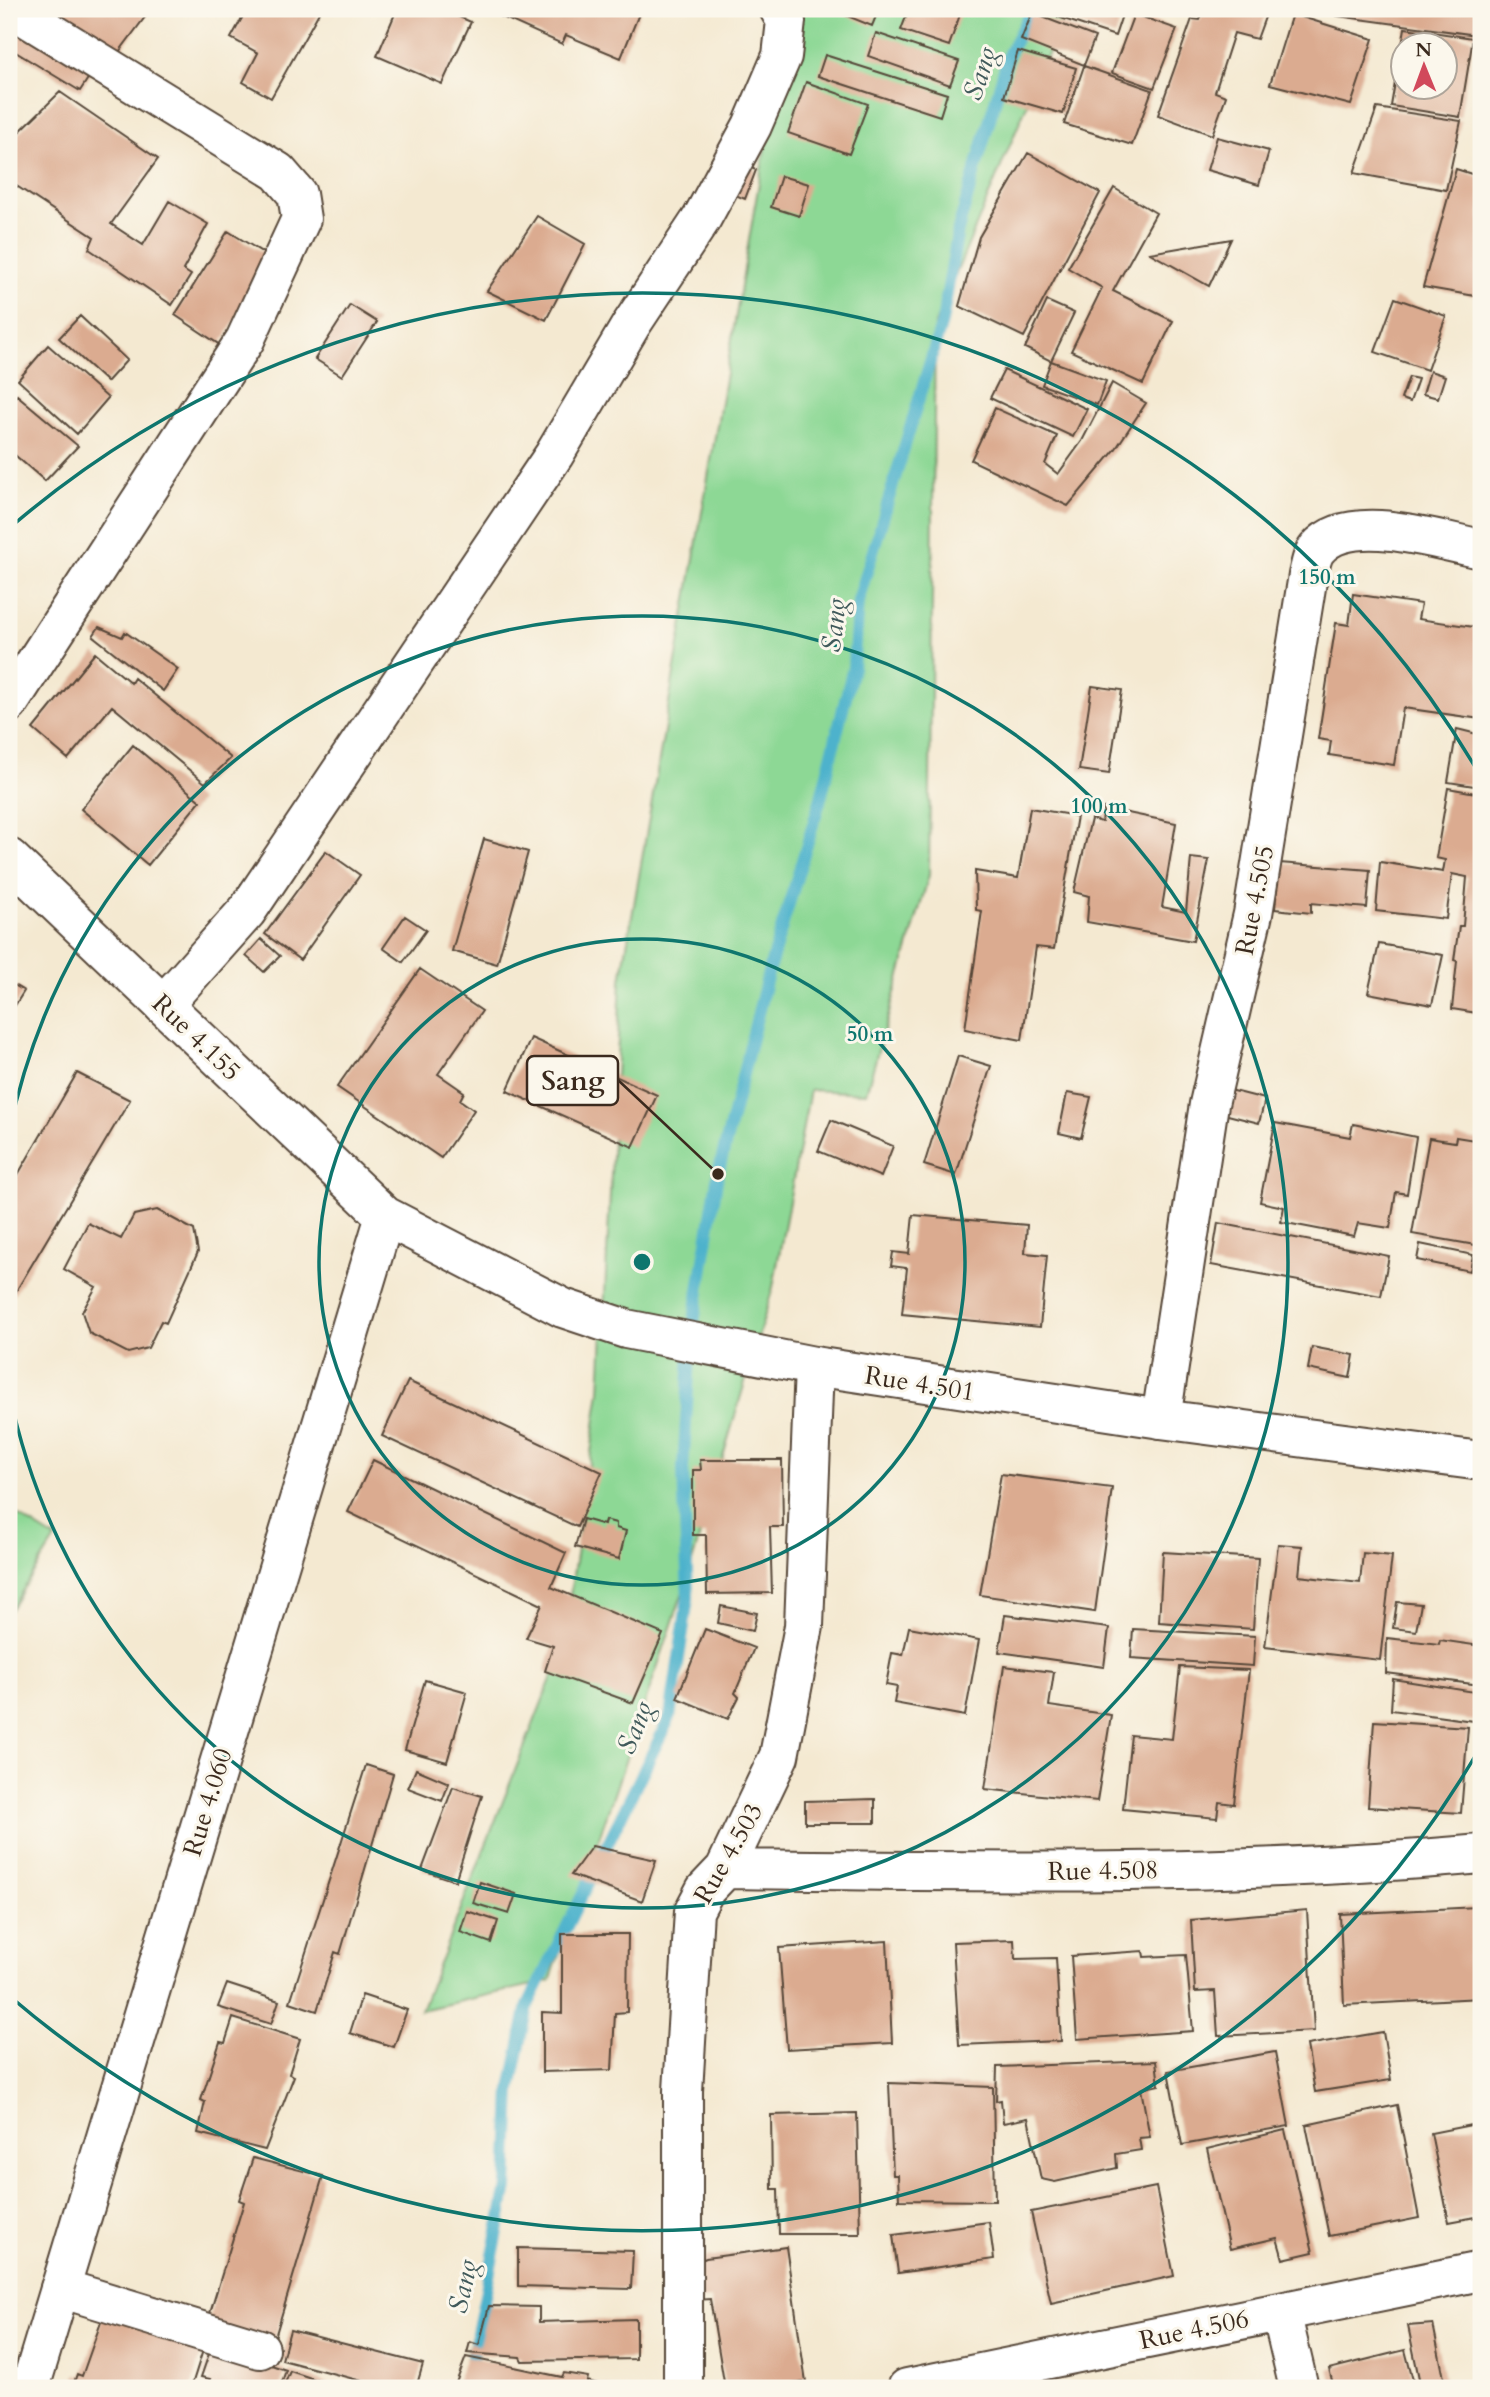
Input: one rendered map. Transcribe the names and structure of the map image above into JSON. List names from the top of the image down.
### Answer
{
  "streets": {
    "street": [
      "Rue 4.505",
      "Rue 4.155",
      "Rue 4.501",
      "Rue 4.060",
      "Rue 4.503",
      "Rue 4.508",
      "Rue 4.506"
    ]
  },
  "crossings": [
    ["Rue 4.505", "Rue 4.501"],
    ["Rue 4.155", "Rue 4.501"],
    ["Rue 4.155", "Rue 4.060"],
    ["Rue 4.501", "Rue 4.060"],
    ["Rue 4.501", "Rue 4.503"],
    ["Rue 4.503", "Rue 4.508"]
  ],
  "water": ["Sang"],
  "places": ["Sang"],
  "north": "top",
  "rings": ["150 m", "100 m", "50 m"]
}
